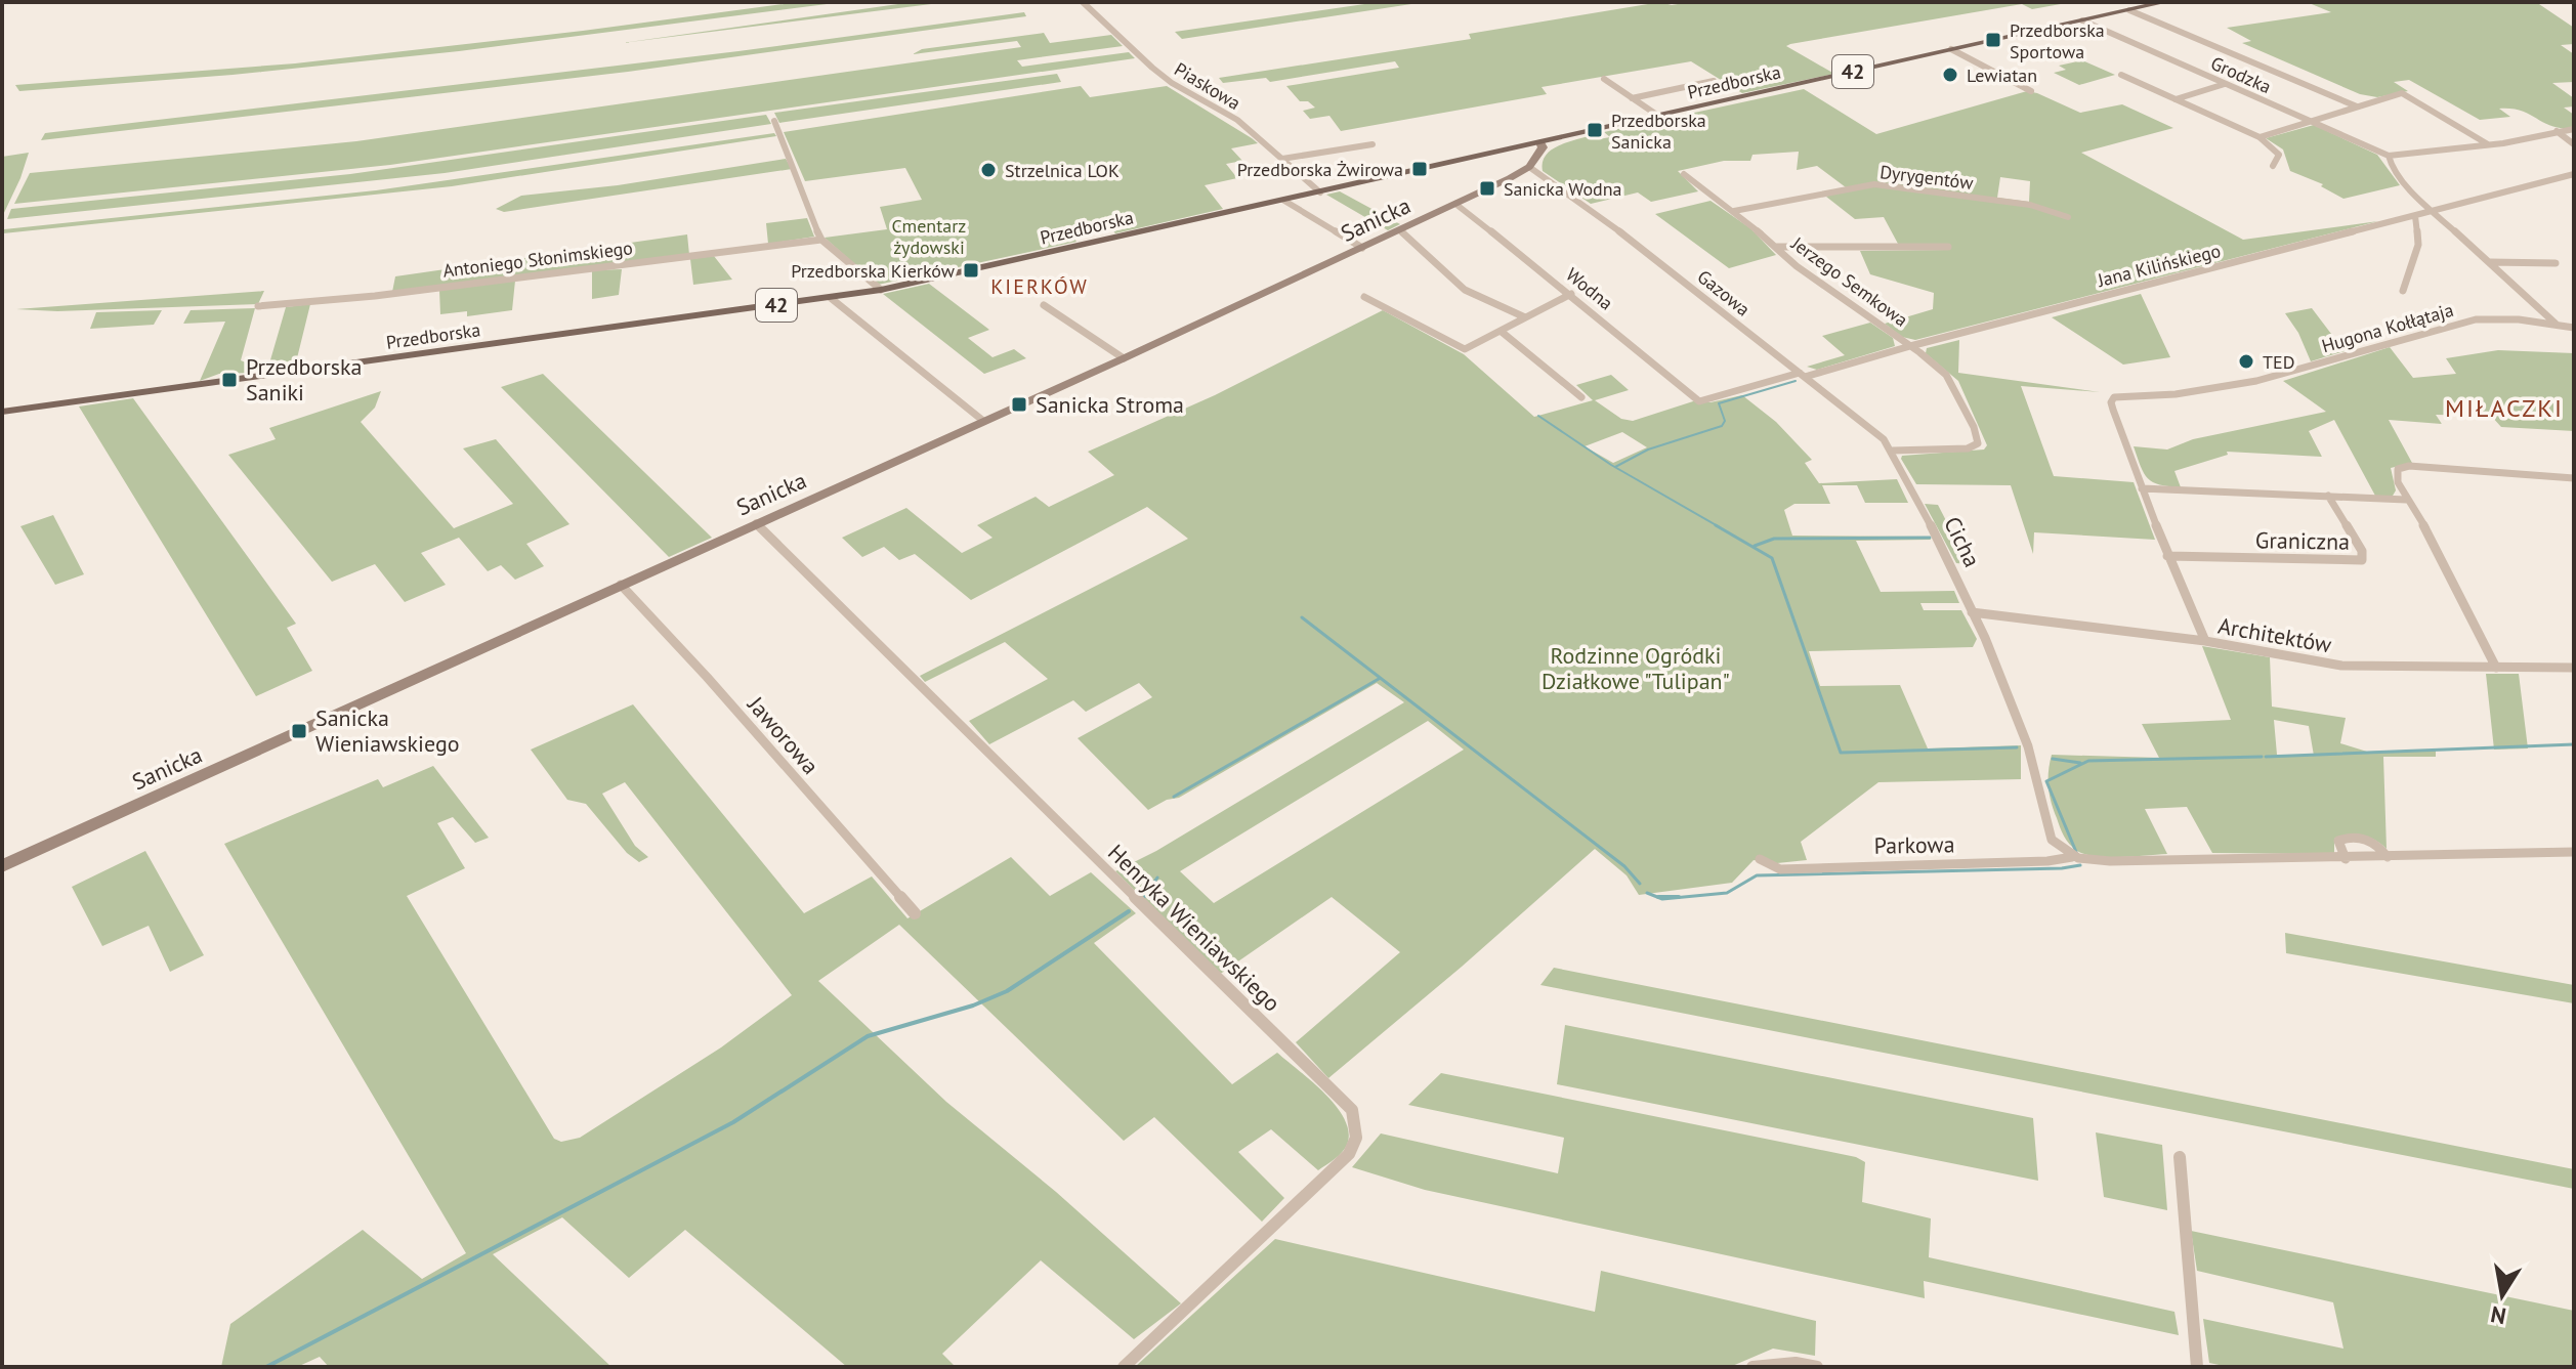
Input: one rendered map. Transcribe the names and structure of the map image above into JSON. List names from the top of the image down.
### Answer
{
  "streets": {
    "main road": ["42", "Przedborska"],
    "street": [
      "Grodzka",
      "Piaskowa",
      "Dyrygentów",
      "Sanicka",
      "Antoniego Słonimskiego",
      "Jana Kilińskiego",
      "Jerzego Semkowa",
      "Wodna",
      "Gazowa",
      "Hugona Kołłątaja",
      "Graniczna",
      "Cicha",
      "Architektów",
      "Jaworowa",
      "Parkowa",
      "Henryka Wieniawskiego"
    ]
  },
  "crossings": [
    ["Grodzka", "Przedborska"],
    ["Przedborska", "Piaskowa"],
    ["Dyrygentów", "Jerzego Semkowa"],
    ["Sanicka", "Wodna"],
    ["Sanicka", "Gazowa"],
    ["Sanicka", "Jaworowa"],
    ["Sanicka", "Henryka Wieniawskiego"],
    ["Jana Kilińskiego", "Jerzego Semkowa"],
    ["Jerzego Semkowa", "Wodna"],
    ["Jerzego Semkowa", "Gazowa"],
    ["Gazowa", "Cicha"],
    ["Cicha", "Architektów"],
    ["Cicha", "Parkowa"]
  ],
  "districts": ["KIERKÓW", "MIŁACZKI"],
  "parks": ["Cmentarz żydowski", "Rodzinne Ogródki Działkowe \"Tulipan\""],
  "places": {
    "transit": [
      "Przedborska Sportowa",
      "Przedborska Sanicka",
      "Przedborska Żwirowa",
      "Sanicka Wodna",
      "Przedborska Kierków",
      "Przedborska Saniki",
      "Sanicka Stroma",
      "Sanicka Wieniawskiego"
    ],
    "other": ["Lewiatan", "Strzelnica LOK", "TED"]
  },
  "north": "bottom"
}
